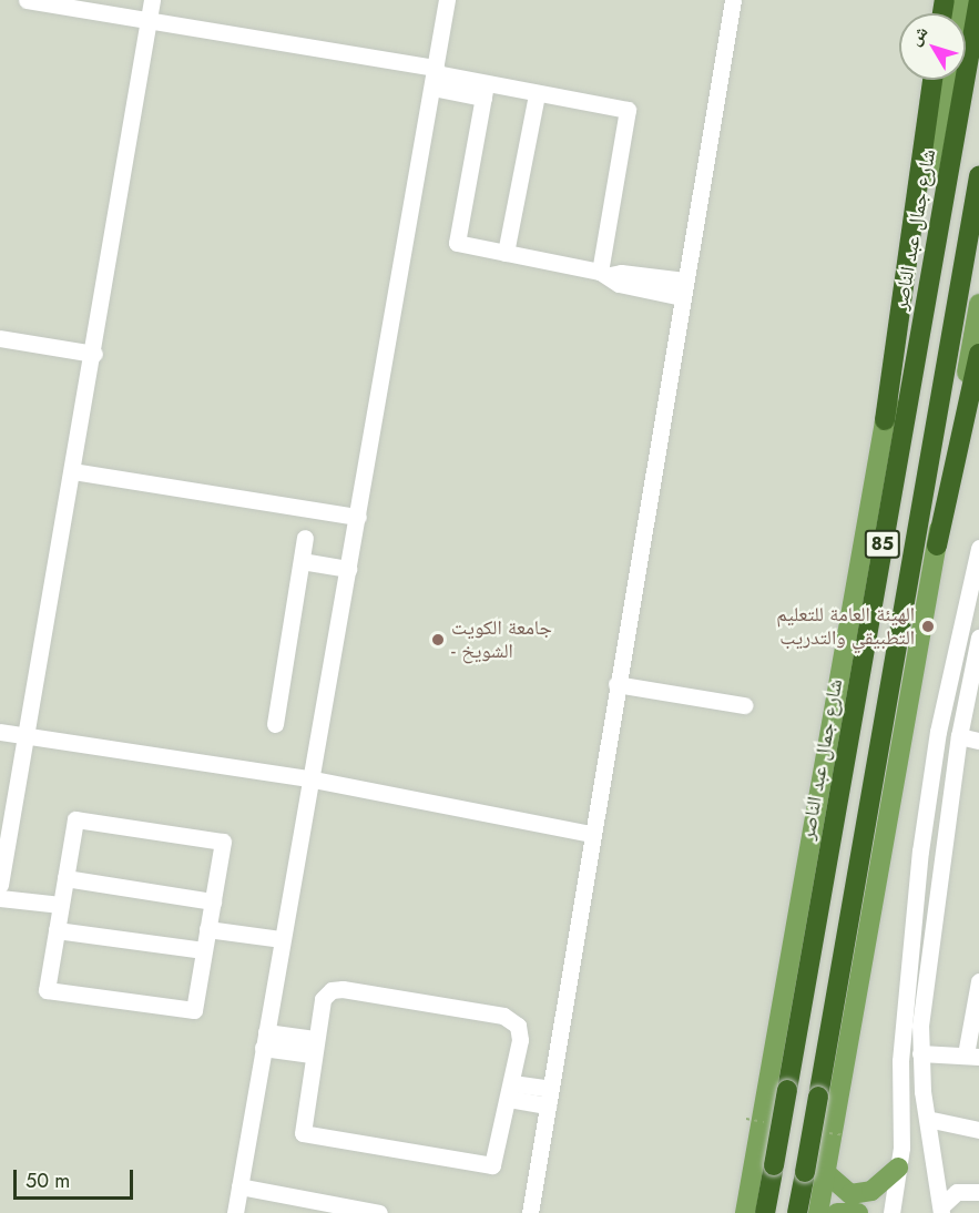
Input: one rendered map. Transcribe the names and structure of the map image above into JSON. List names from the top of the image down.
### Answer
{
  "streets": {
    "highway": ["شارع جمال عبد الناصر", "85"]
  },
  "places": ["الهيئة العامة للتعليم التطبيقي والتدريب", "جامعة الكويت - الشويخ"],
  "scale_bar": "50 m",
  "north": "top left"
}
